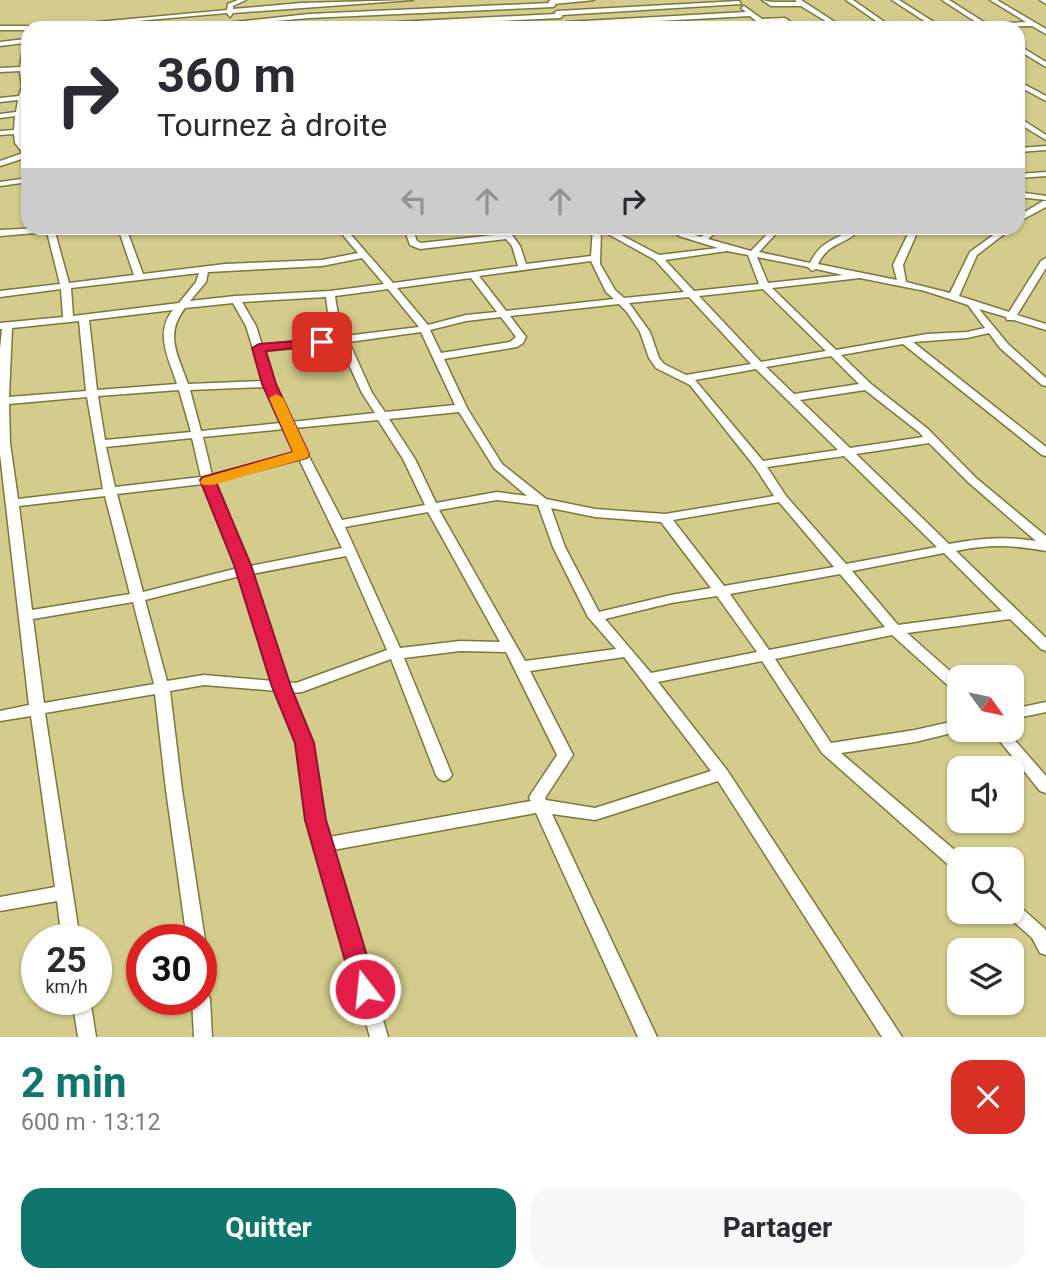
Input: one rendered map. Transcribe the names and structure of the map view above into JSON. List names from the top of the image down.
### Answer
{
  "north": "bottom right",
  "page": {
    "turn": ["360 m", "Tournez à droite"],
    "speed": "25 km/h",
    "limit": "30",
    "heading": ["2 min", "600 m · 13:12"],
    "buttons": ["Quitter", "Partager"]
  }
}
